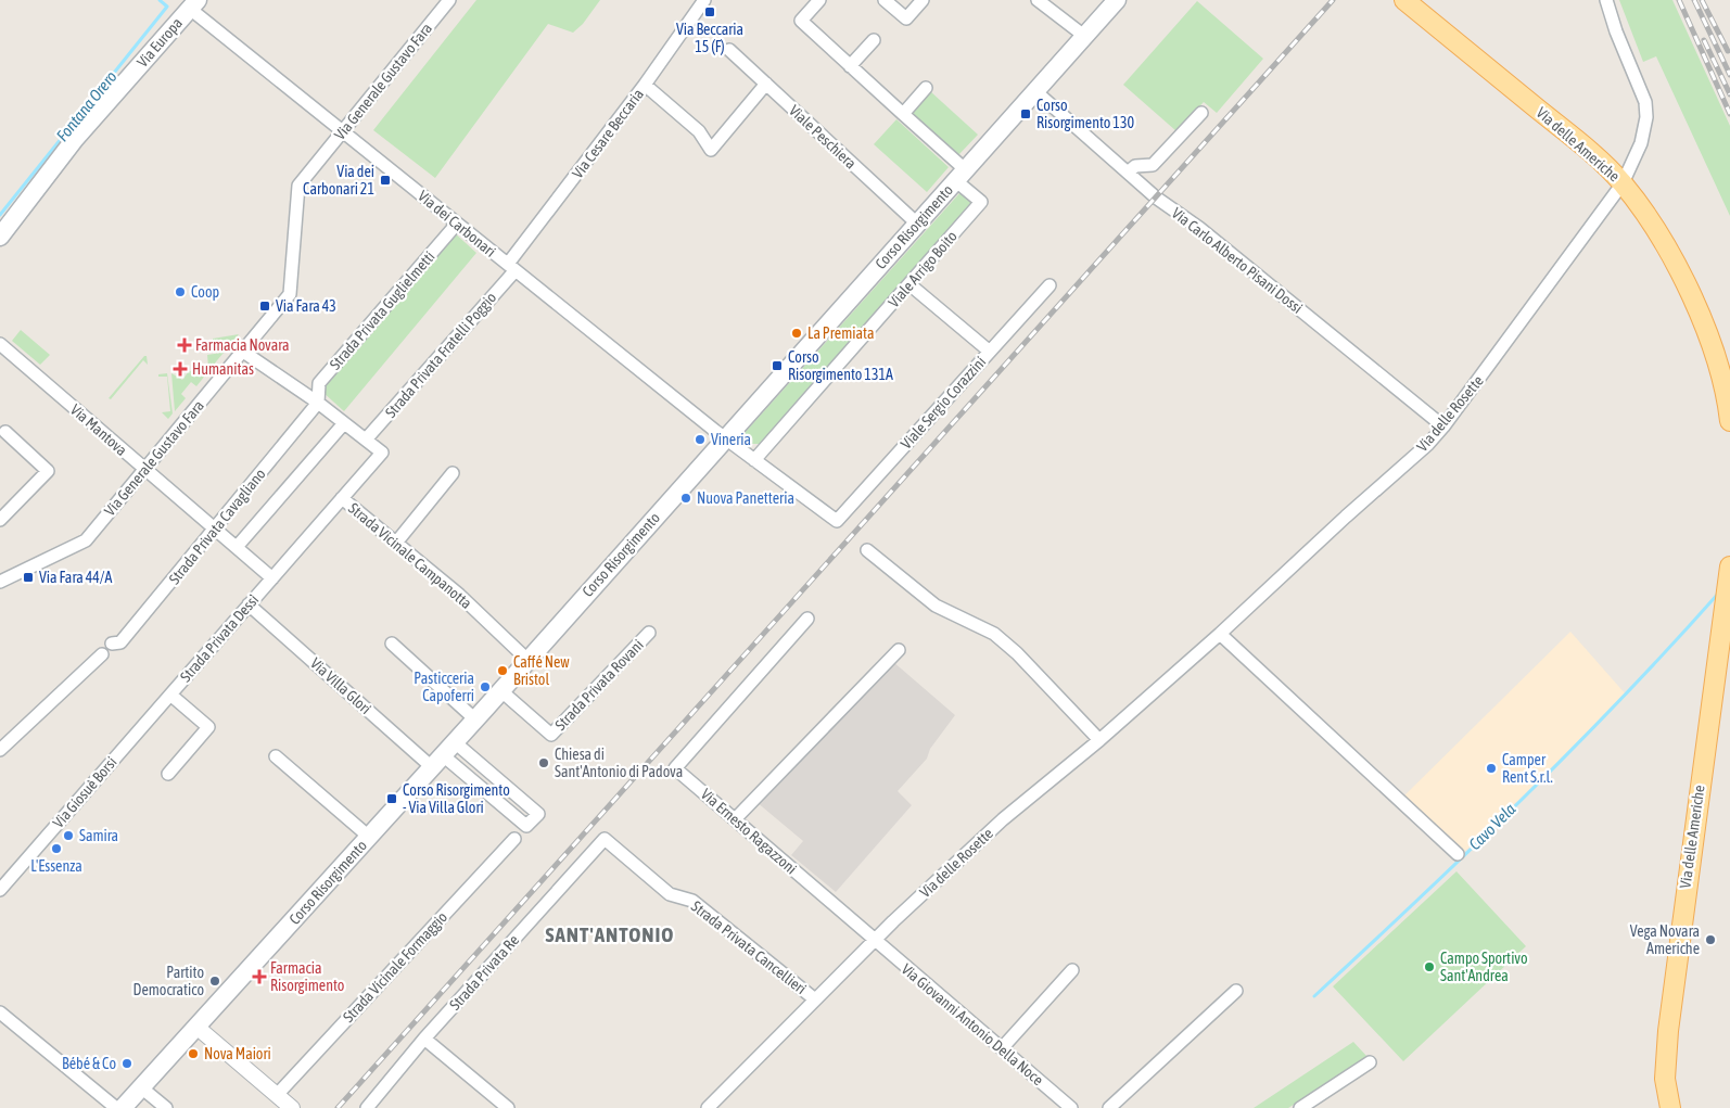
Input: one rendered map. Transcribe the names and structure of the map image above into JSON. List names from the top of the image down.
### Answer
{
  "streets": {
    "main road": ["Via Europa", "Via delle Americhe", "Corso Risorgimento"],
    "street": [
      "Via Generale Gustavo Fara",
      "Via Cesare Beccaria",
      "Viale Peschiera",
      "Via dei Carbonari",
      "Via Carlo Alberto Pisani Dossi",
      "Viale Arrigo Boito",
      "Strada Privata Guglielmetti",
      "Strada Privata Fratelli Poggio",
      "Viale Sergio Corazzini",
      "Via delle Rosette",
      "Via Mantova",
      "Strada Privata Cavagliano",
      "Strada Vicinale Campanotta",
      "Strada Privata Dessì",
      "Strada Privata Rovani",
      "Via Villa Glori",
      "Via Giosuè Borsi",
      "Via Ernesto Ragazzoni",
      "Strada Privata Cancellieri",
      "Strada Vicinale Formaggio",
      "Strada Privata Re",
      "Via Giovanni Antonio Della Noce"
    ]
  },
  "crossings": [
    ["Via Europa", "Via dei Carbonari"],
    ["Via Generale Gustavo Fara", "Via dei Carbonari"],
    ["Via Generale Gustavo Fara", "Via Mantova"],
    ["Via Generale Gustavo Fara", "Strada Vicinale Campanotta"],
    ["Via Cesare Beccaria", "Via dei Carbonari"],
    ["Via Cesare Beccaria", "Strada Privata Fratelli Poggio"],
    ["Viale Peschiera", "Corso Risorgimento"],
    ["Via delle Americhe", "Via delle Rosette"],
    ["Via dei Carbonari", "Corso Risorgimento"],
    ["Via dei Carbonari", "Viale Arrigo Boito"],
    ["Via dei Carbonari", "Strada Privata Guglielmetti"],
    ["Via dei Carbonari", "Strada Privata Fratelli Poggio"],
    ["Via dei Carbonari", "Viale Sergio Corazzini"],
    ["Corso Risorgimento", "Via Carlo Alberto Pisani Dossi"],
    ["Corso Risorgimento", "Viale Arrigo Boito"],
    ["Corso Risorgimento", "Strada Vicinale Campanotta"],
    ["Corso Risorgimento", "Strada Privata Rovani"],
    ["Corso Risorgimento", "Via Villa Glori"],
    ["Via Carlo Alberto Pisani Dossi", "Via delle Rosette"],
    ["Strada Privata Guglielmetti", "Strada Privata Cavagliano"],
    ["Strada Privata Guglielmetti", "Strada Vicinale Campanotta"],
    ["Strada Privata Fratelli Poggio", "Strada Vicinale Campanotta"],
    ["Via delle Rosette", "Via Ernesto Ragazzoni"],
    ["Via delle Rosette", "Strada Privata Cancellieri"],
    ["Via delle Rosette", "Via Giovanni Antonio Della Noce"],
    ["Via Mantova", "Strada Privata Cavagliano"],
    ["Via Mantova", "Strada Privata Dessì"],
    ["Strada Privata Cavagliano", "Strada Vicinale Campanotta"],
    ["Strada Vicinale Campanotta", "Strada Privata Dessì"],
    ["Strada Privata Dessì", "Via Villa Glori"],
    ["Strada Privata Dessì", "Via Giosuè Borsi"],
    ["Via Ernesto Ragazzoni", "Via Giovanni Antonio Della Noce"],
    ["Strada Privata Cancellieri", "Strada Privata Re"]
  ],
  "districts": ["SANT'ANTONIO"],
  "water": ["Fontana Orero", "Cavo Vela"],
  "places": {
    "transit": [
      "Via Beccaria 15 (F)",
      "Corso Risorgimento 130",
      "Via dei Carbonari 21",
      "Via Fara 43",
      "Corso Risorgimento 131A",
      "Via Fara 44/A",
      "Corso Risorgimento - Via Villa Glori"
    ],
    "other": [
      "Coop",
      "La Premiata",
      "Vineria",
      "Nuova Panetteria",
      "Caffé New Bristol",
      "Pasticceria Capoferri",
      "Chiesa di Sant'Antonio di Padova",
      "Camper Rent S.r.l.",
      "Samira",
      "L'Essenza",
      "Vega Novara Americhe",
      "Campo Sportivo Sant'Andrea",
      "Partito Democratico",
      "Nova Maiori",
      "Bébé & Co"
    ],
    "health": ["Farmacia Novara", "Humanitas", "Farmacia Risorgimento"]
  }
}
